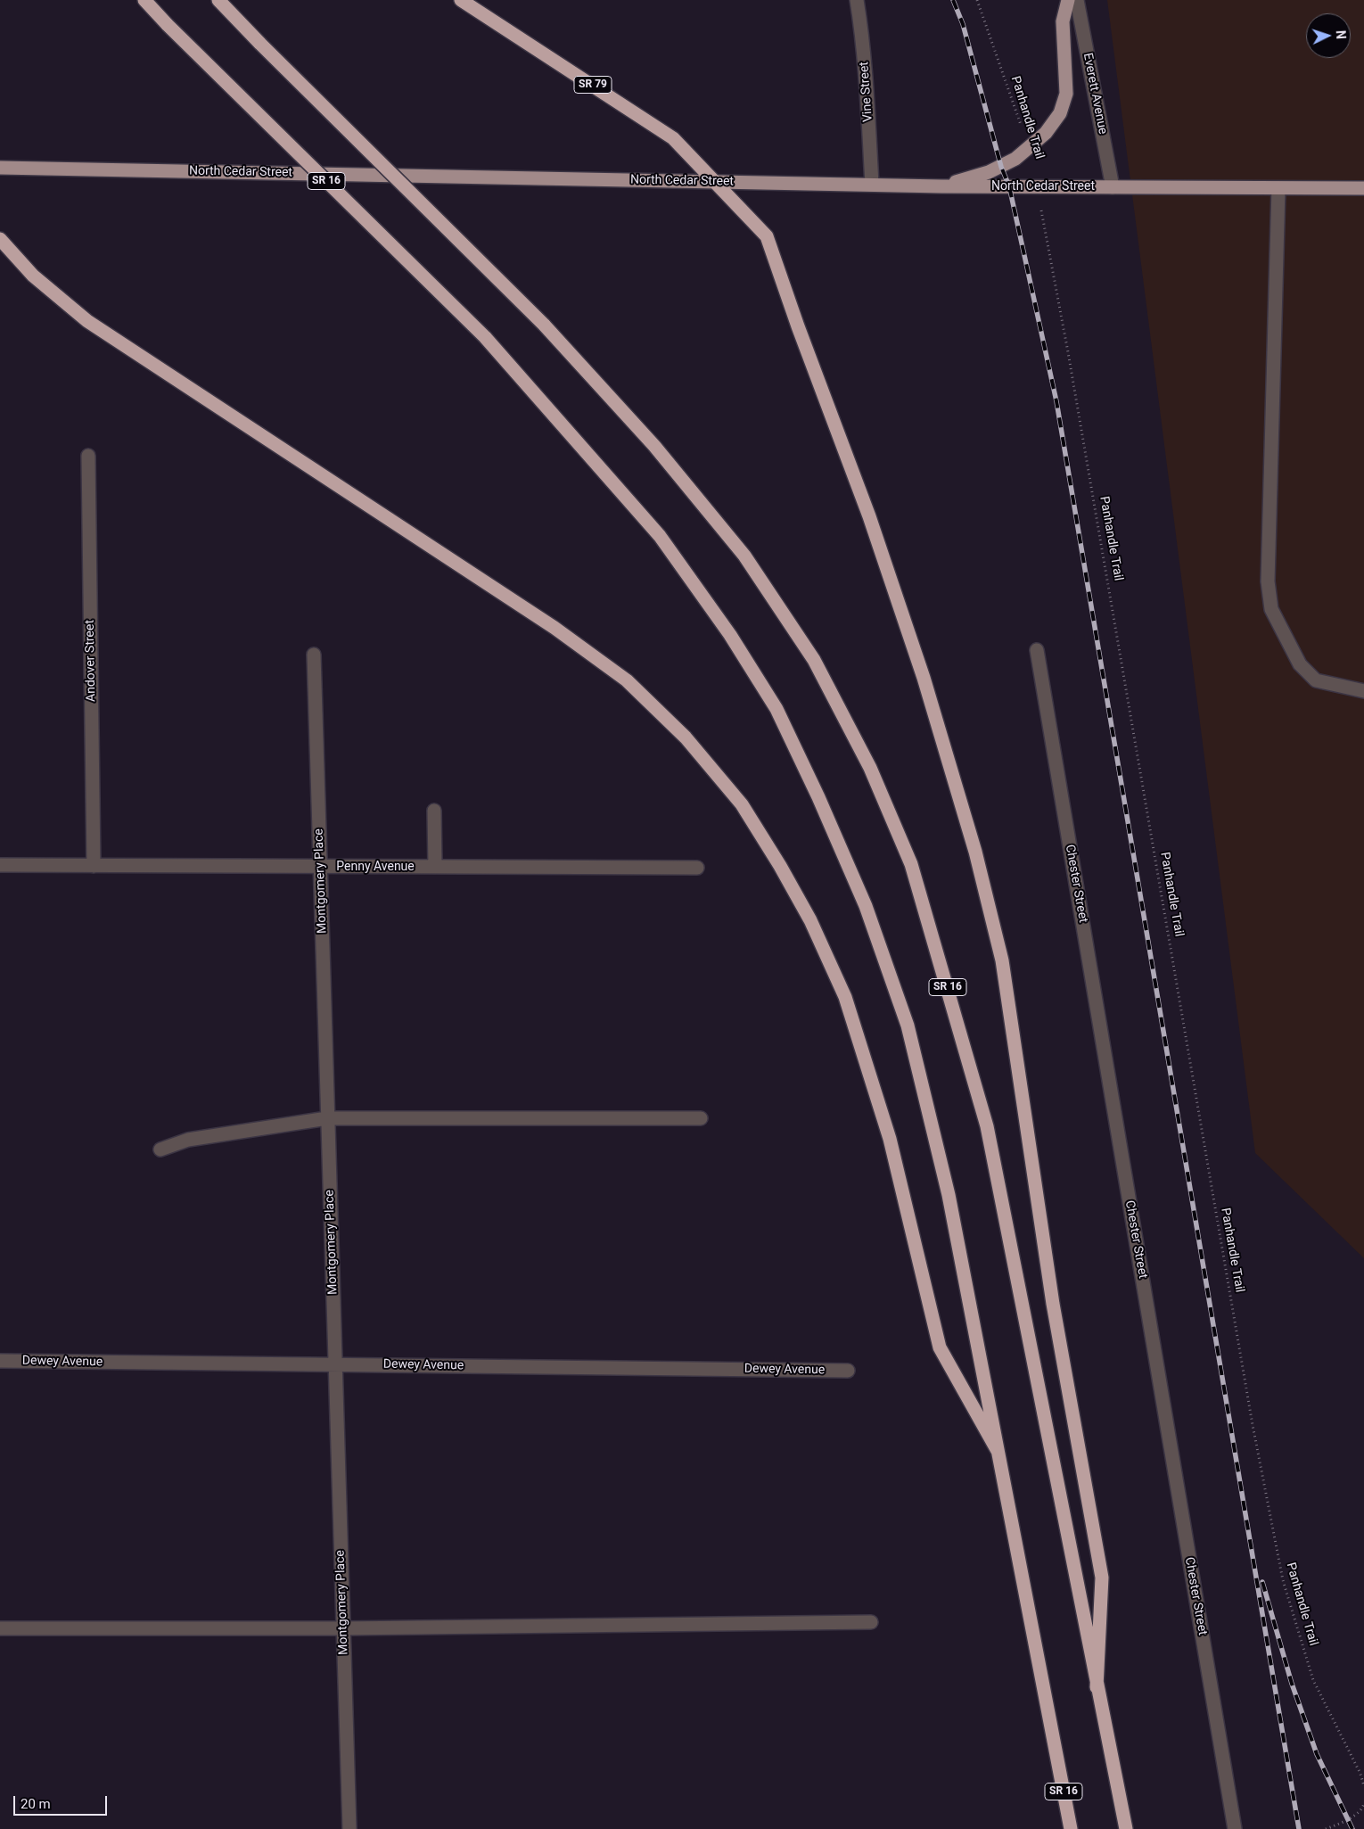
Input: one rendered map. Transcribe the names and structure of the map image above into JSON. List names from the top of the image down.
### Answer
{
  "streets": {
    "highway": ["SR 79", "SR 16"],
    "main road": ["North Cedar Street"],
    "street": [
      "Vine Street",
      "Everett Avenue",
      "Andover Street",
      "Penny Avenue",
      "Montgomery Place",
      "Chester Street",
      "Dewey Avenue"
    ],
    "path": ["Panhandle Trail"]
  },
  "crossings": [
    ["SR 79", "North Cedar Street"],
    ["Vine Street", "North Cedar Street"],
    ["Everett Avenue", "North Cedar Street"],
    ["Panhandle Trail", "North Cedar Street"],
    ["Andover Street", "Penny Avenue"],
    ["Penny Avenue", "Montgomery Place"],
    ["Montgomery Place", "Dewey Avenue"]
  ],
  "scale_bar": "20 m",
  "north": "right"
}
